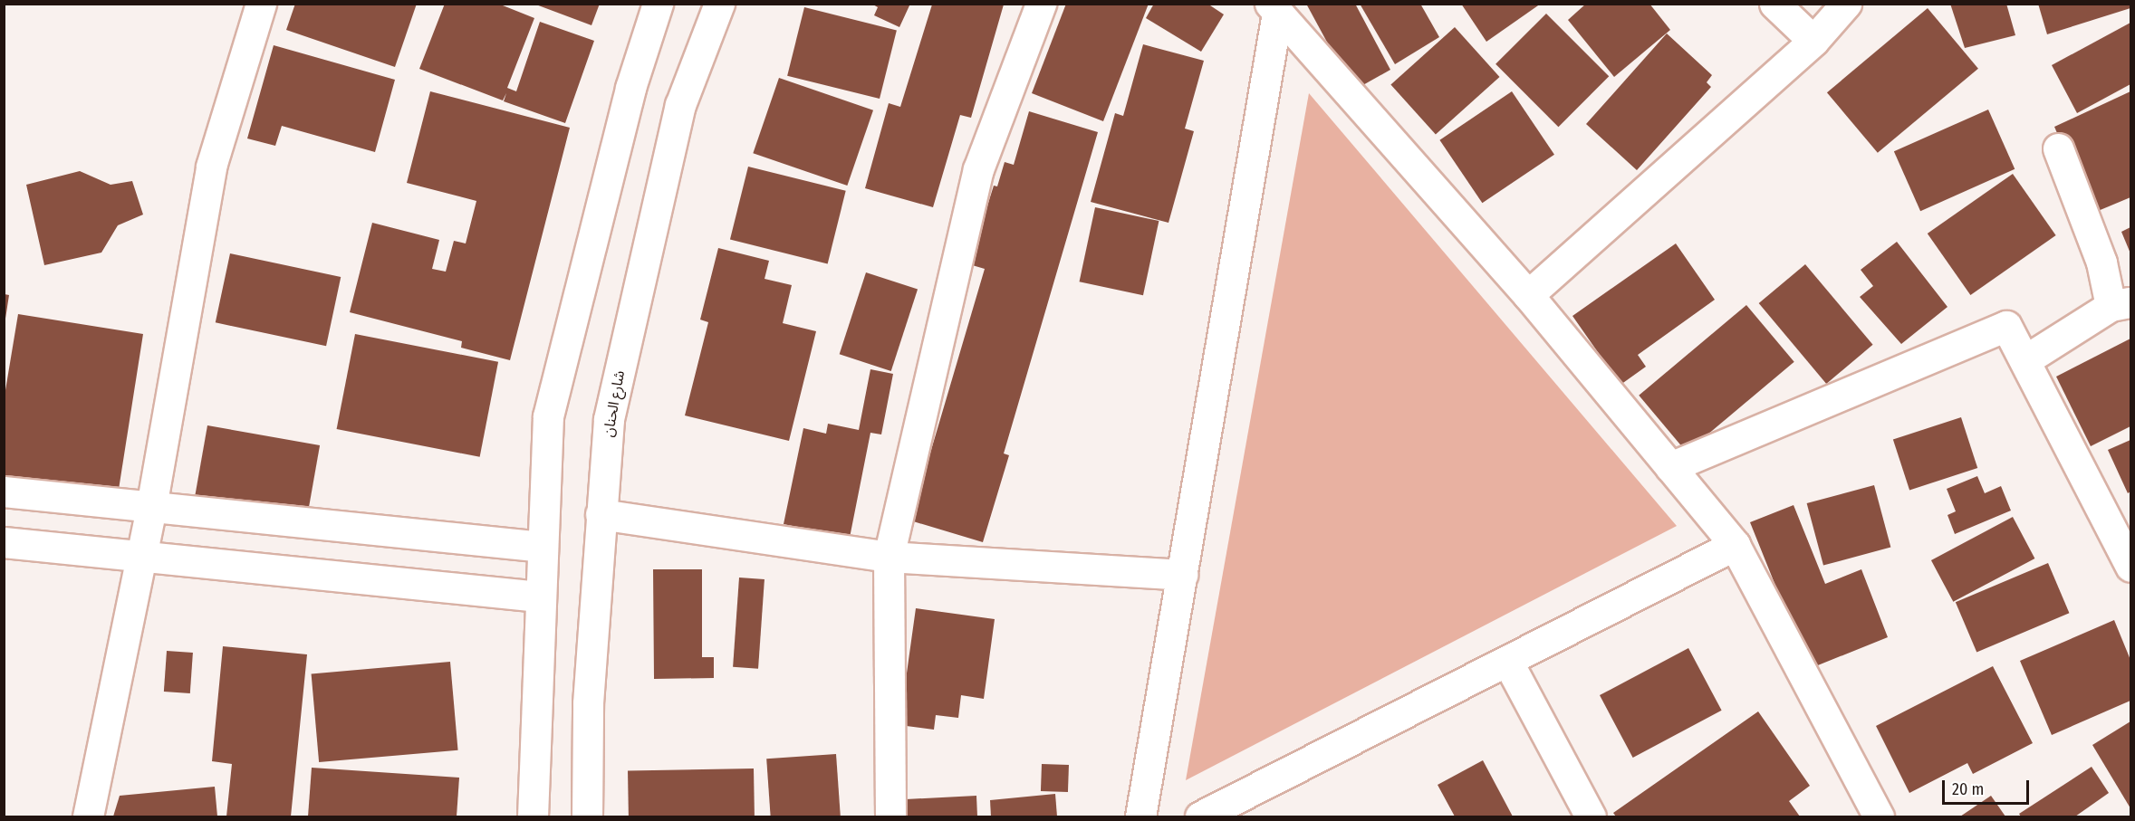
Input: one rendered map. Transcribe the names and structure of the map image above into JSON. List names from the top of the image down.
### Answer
{
  "streets": {
    "street": ["شارع الحنان"]
  },
  "scale_bar": "20 m"
}
